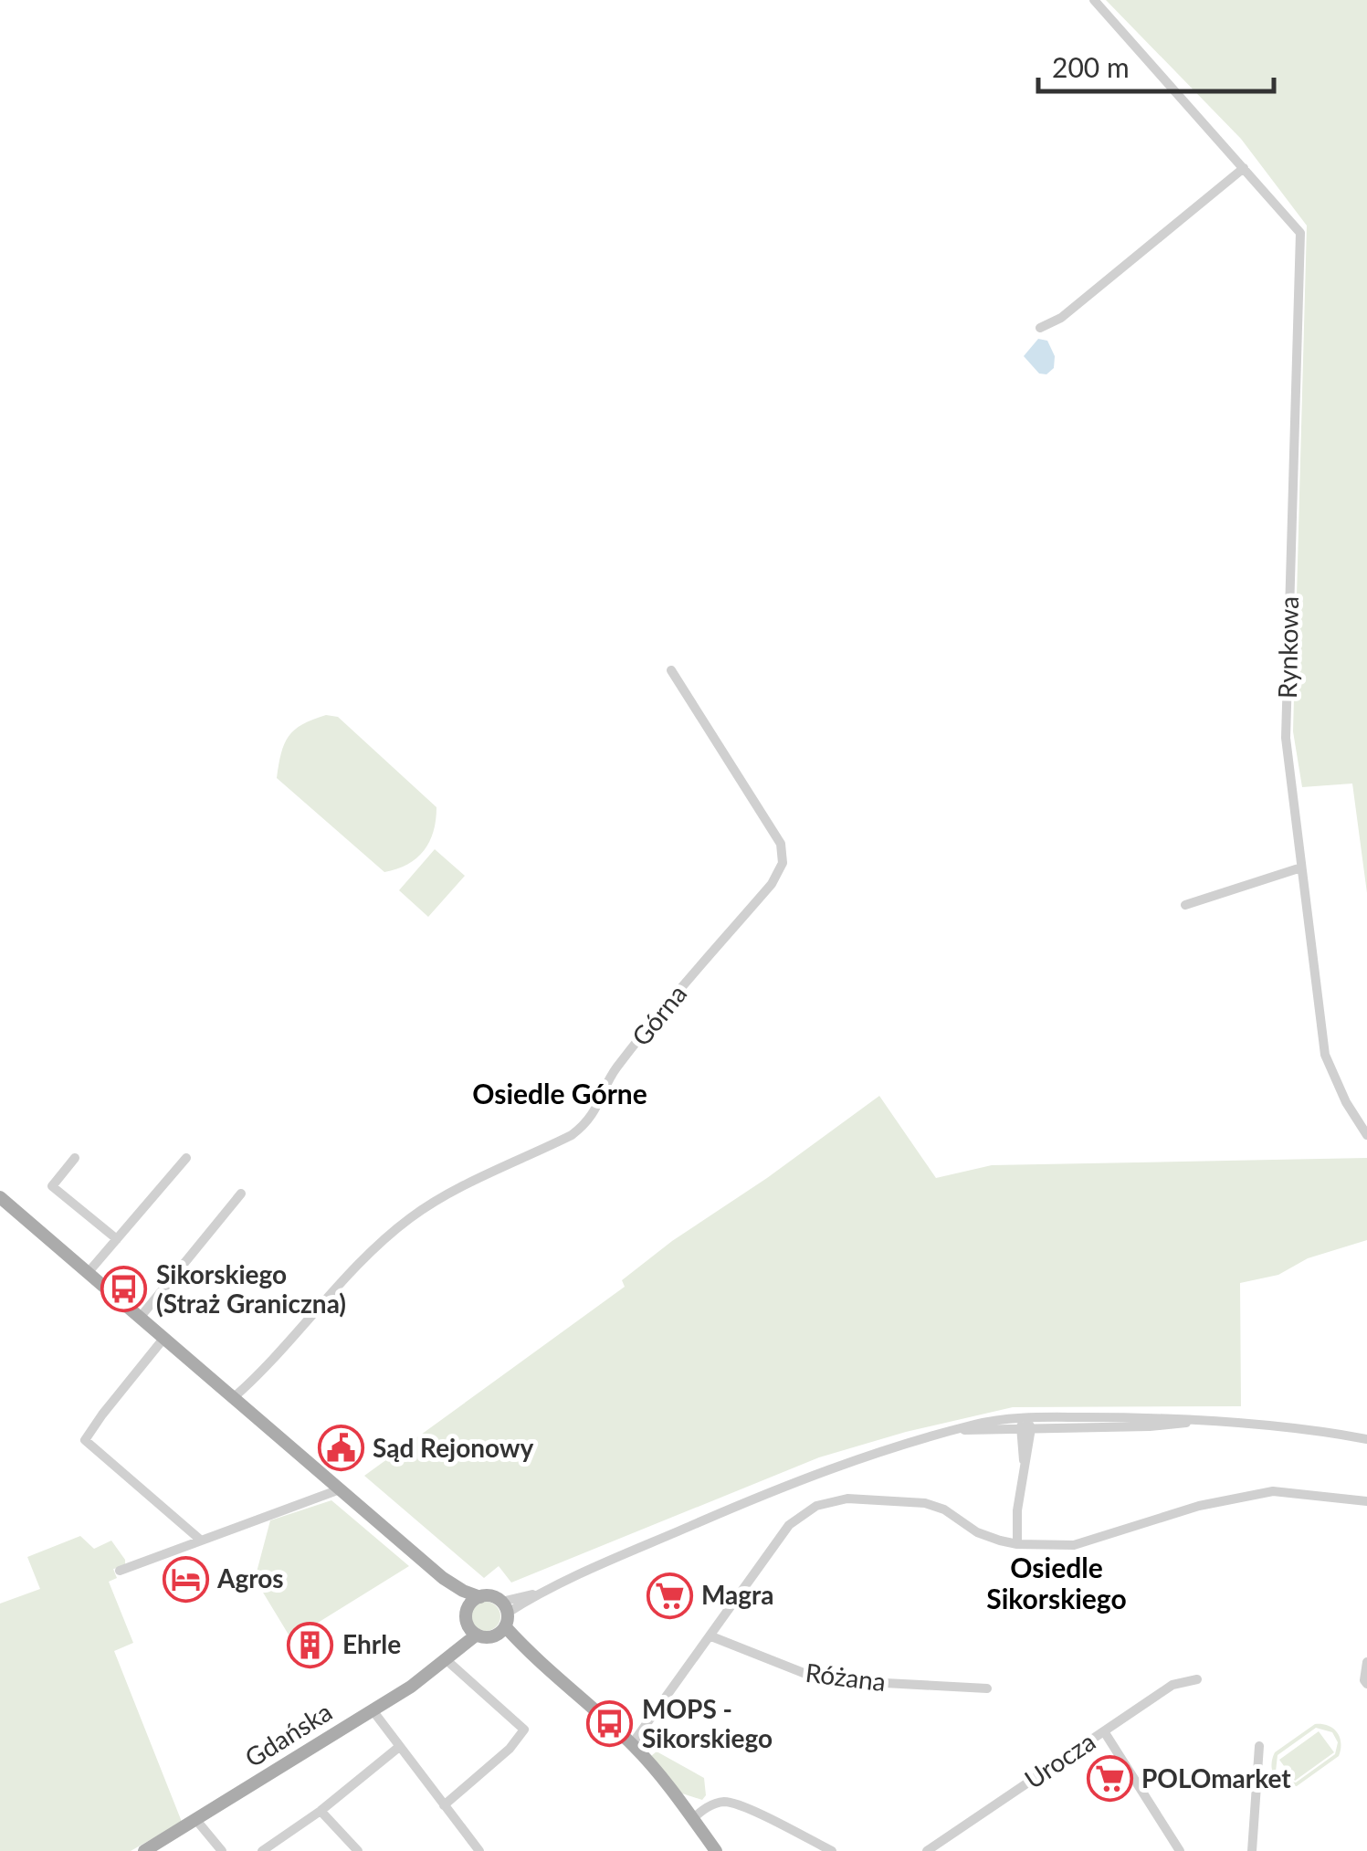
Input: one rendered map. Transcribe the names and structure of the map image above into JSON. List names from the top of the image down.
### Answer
{
  "streets": {
    "main road": ["Gdańska"],
    "street": [
      "Rynkowa",
      "Górna",
      "Różana",
      "Urocza"
    ]
  },
  "districts": ["Osiedle Górne", "Osiedle Sikorskiego"],
  "places": {
    "bus stop": ["Sikorskiego (Straż Graniczna)", "MOPS - Sikorskiego"],
    "public building": ["Sąd Rejonowy"],
    "hotel": ["Agros"],
    "supermarket": ["Magra", "POLOmarket"],
    "building": ["Ehrle"]
  },
  "scale_bar": "200 m"
}
